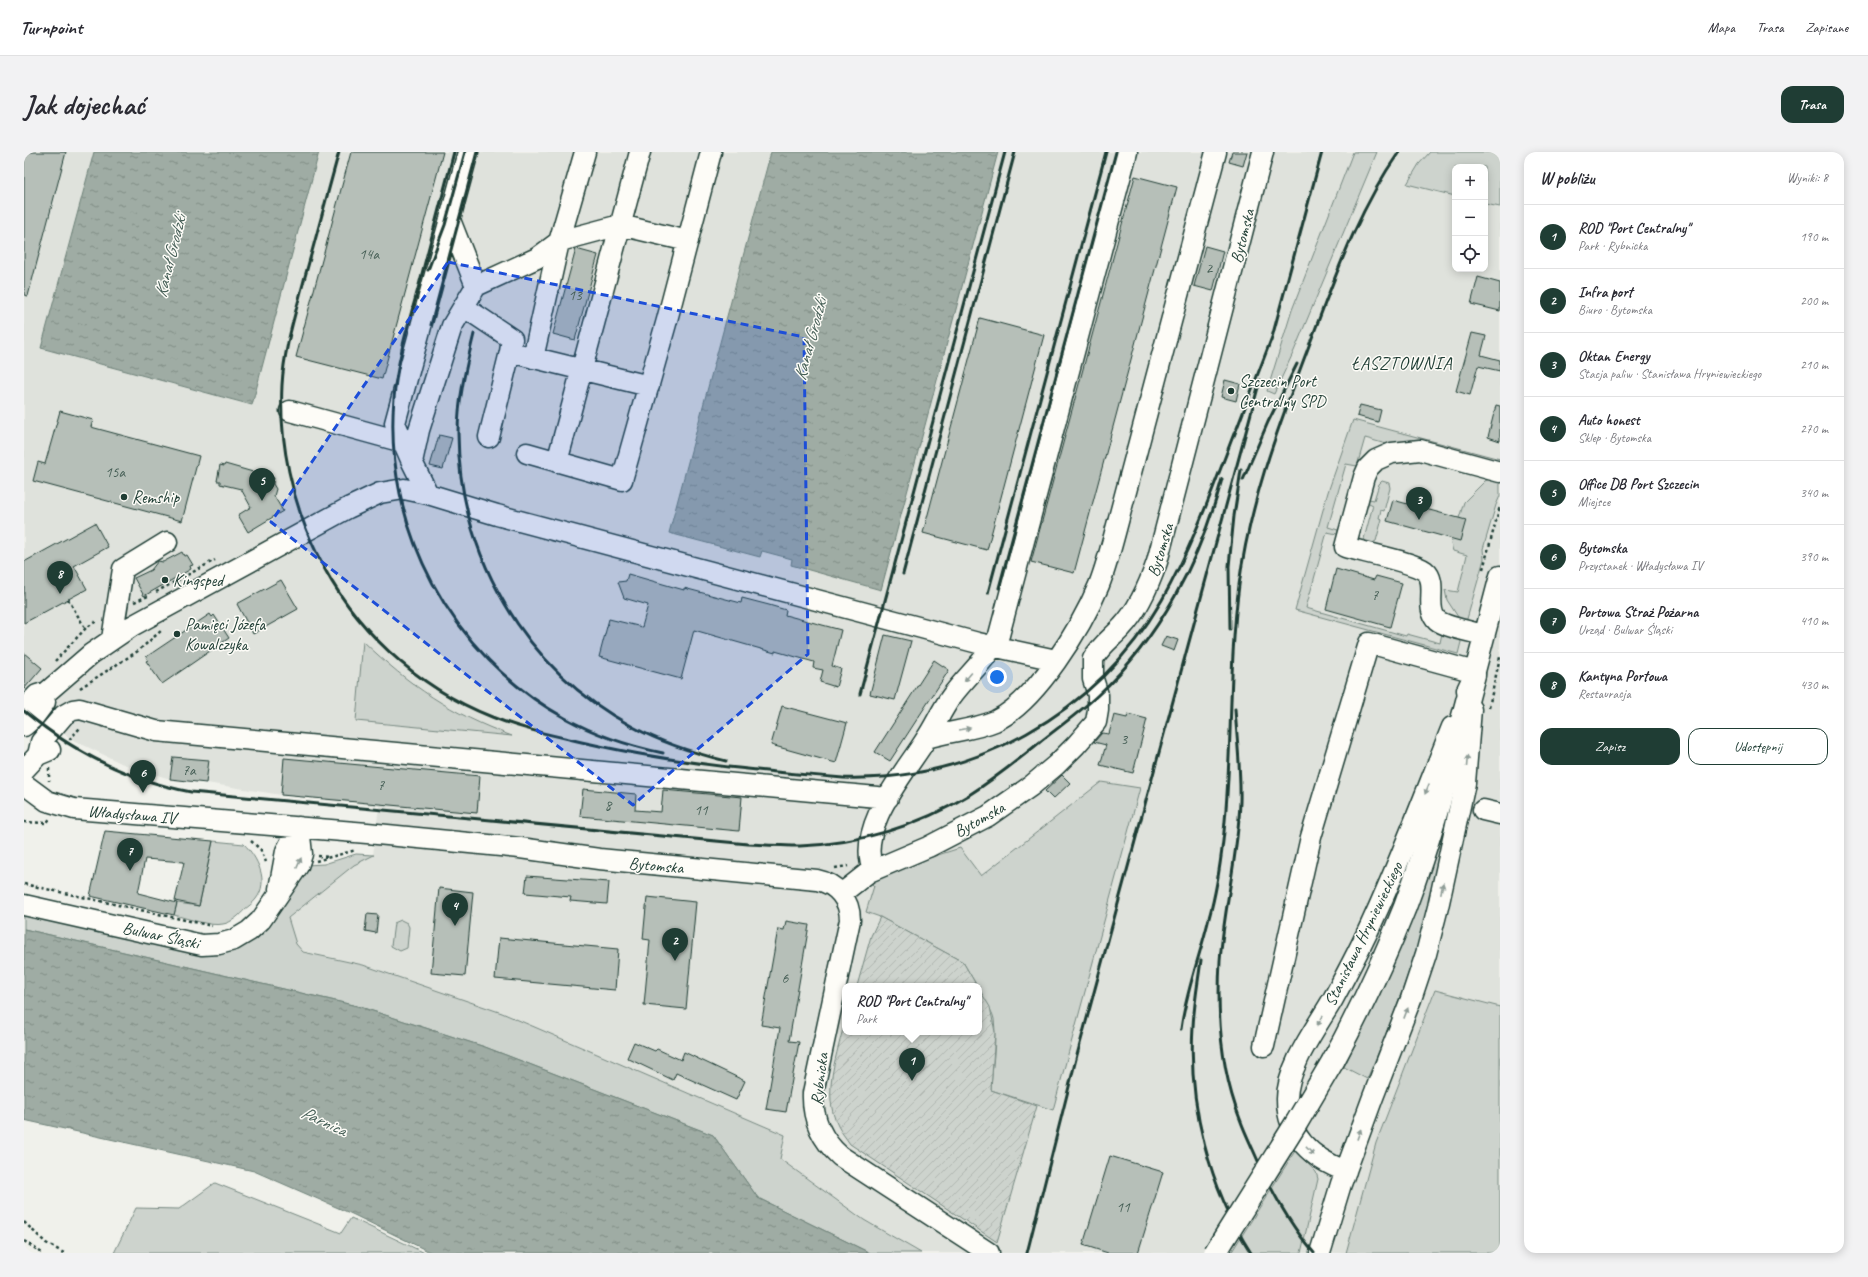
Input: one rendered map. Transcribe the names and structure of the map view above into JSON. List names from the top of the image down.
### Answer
{
  "streets": {
    "street": [
      "Bytomska",
      "Władysława IV",
      "Stanisława Hryniewieckiego",
      "Bulwar Śląski",
      "Rybnicka"
    ]
  },
  "crossings": [
    ["Bytomska", "Władysława IV"],
    ["Bytomska", "Bulwar Śląski"],
    ["Bytomska", "Rybnicka"]
  ],
  "districts": ["ŁASZTOWNIA"],
  "water": ["Kanał Grodzki", "Parnica"],
  "places": [
    "Szczecin Port Centralny SPD",
    "Remship",
    "Kingsped",
    "Pamięci Józefa Kowalczyka"
  ],
  "house_numbers": [
    "14a",
    "2",
    "13",
    "15a",
    "7",
    "3",
    "7a",
    "7",
    "8",
    "11",
    "6",
    "11"
  ],
  "page": {
    "header": "Turnpoint",
    "nav": ["Mapa", "Trasa", "Zapisane"],
    "buttons": [
      "Trasa",
      ["Zapisz", "Udostępnij"]
    ],
    "title": "Jak dojechać",
    "heading": ["W pobliżu", "Wyniki: 8"],
    "map_buttons": ["+", "−"],
    "list": [
      {
        "mark": "1",
        "name": "ROD \"Port Centralny\"",
        "note": "Park · Rybnicka",
        "value": "190 m"
      },
      {
        "mark": "2",
        "name": "Infra port",
        "note": "Biuro · Bytomska",
        "value": "200 m"
      },
      {
        "mark": "3",
        "name": "Oktan Energy",
        "note": "Stacja paliw · Stanisława Hryniewieckiego",
        "value": "210 m"
      },
      {
        "mark": "4",
        "name": "Auto honest",
        "note": "Sklep · Bytomska",
        "value": "270 m"
      },
      {
        "mark": "5",
        "name": "Office DB Port Szczecin",
        "note": "Miejsce",
        "value": "340 m"
      },
      {
        "mark": "6",
        "name": "Bytomska",
        "note": "Przystanek · Władysława IV",
        "value": "390 m"
      },
      {
        "mark": "7",
        "name": "Portowa Straż Pożarna",
        "note": "Urząd · Bulwar Śląski",
        "value": "410 m"
      },
      {
        "mark": "8",
        "name": "Kantyna Portowa",
        "note": "Restauracja",
        "value": "430 m"
      }
    ],
    "pins": [
      "5",
      "3",
      "8",
      "6",
      "7",
      "4",
      "2",
      "1"
    ],
    "popup": ["ROD \"Port Centralny\"", "Park"]
  }
}
